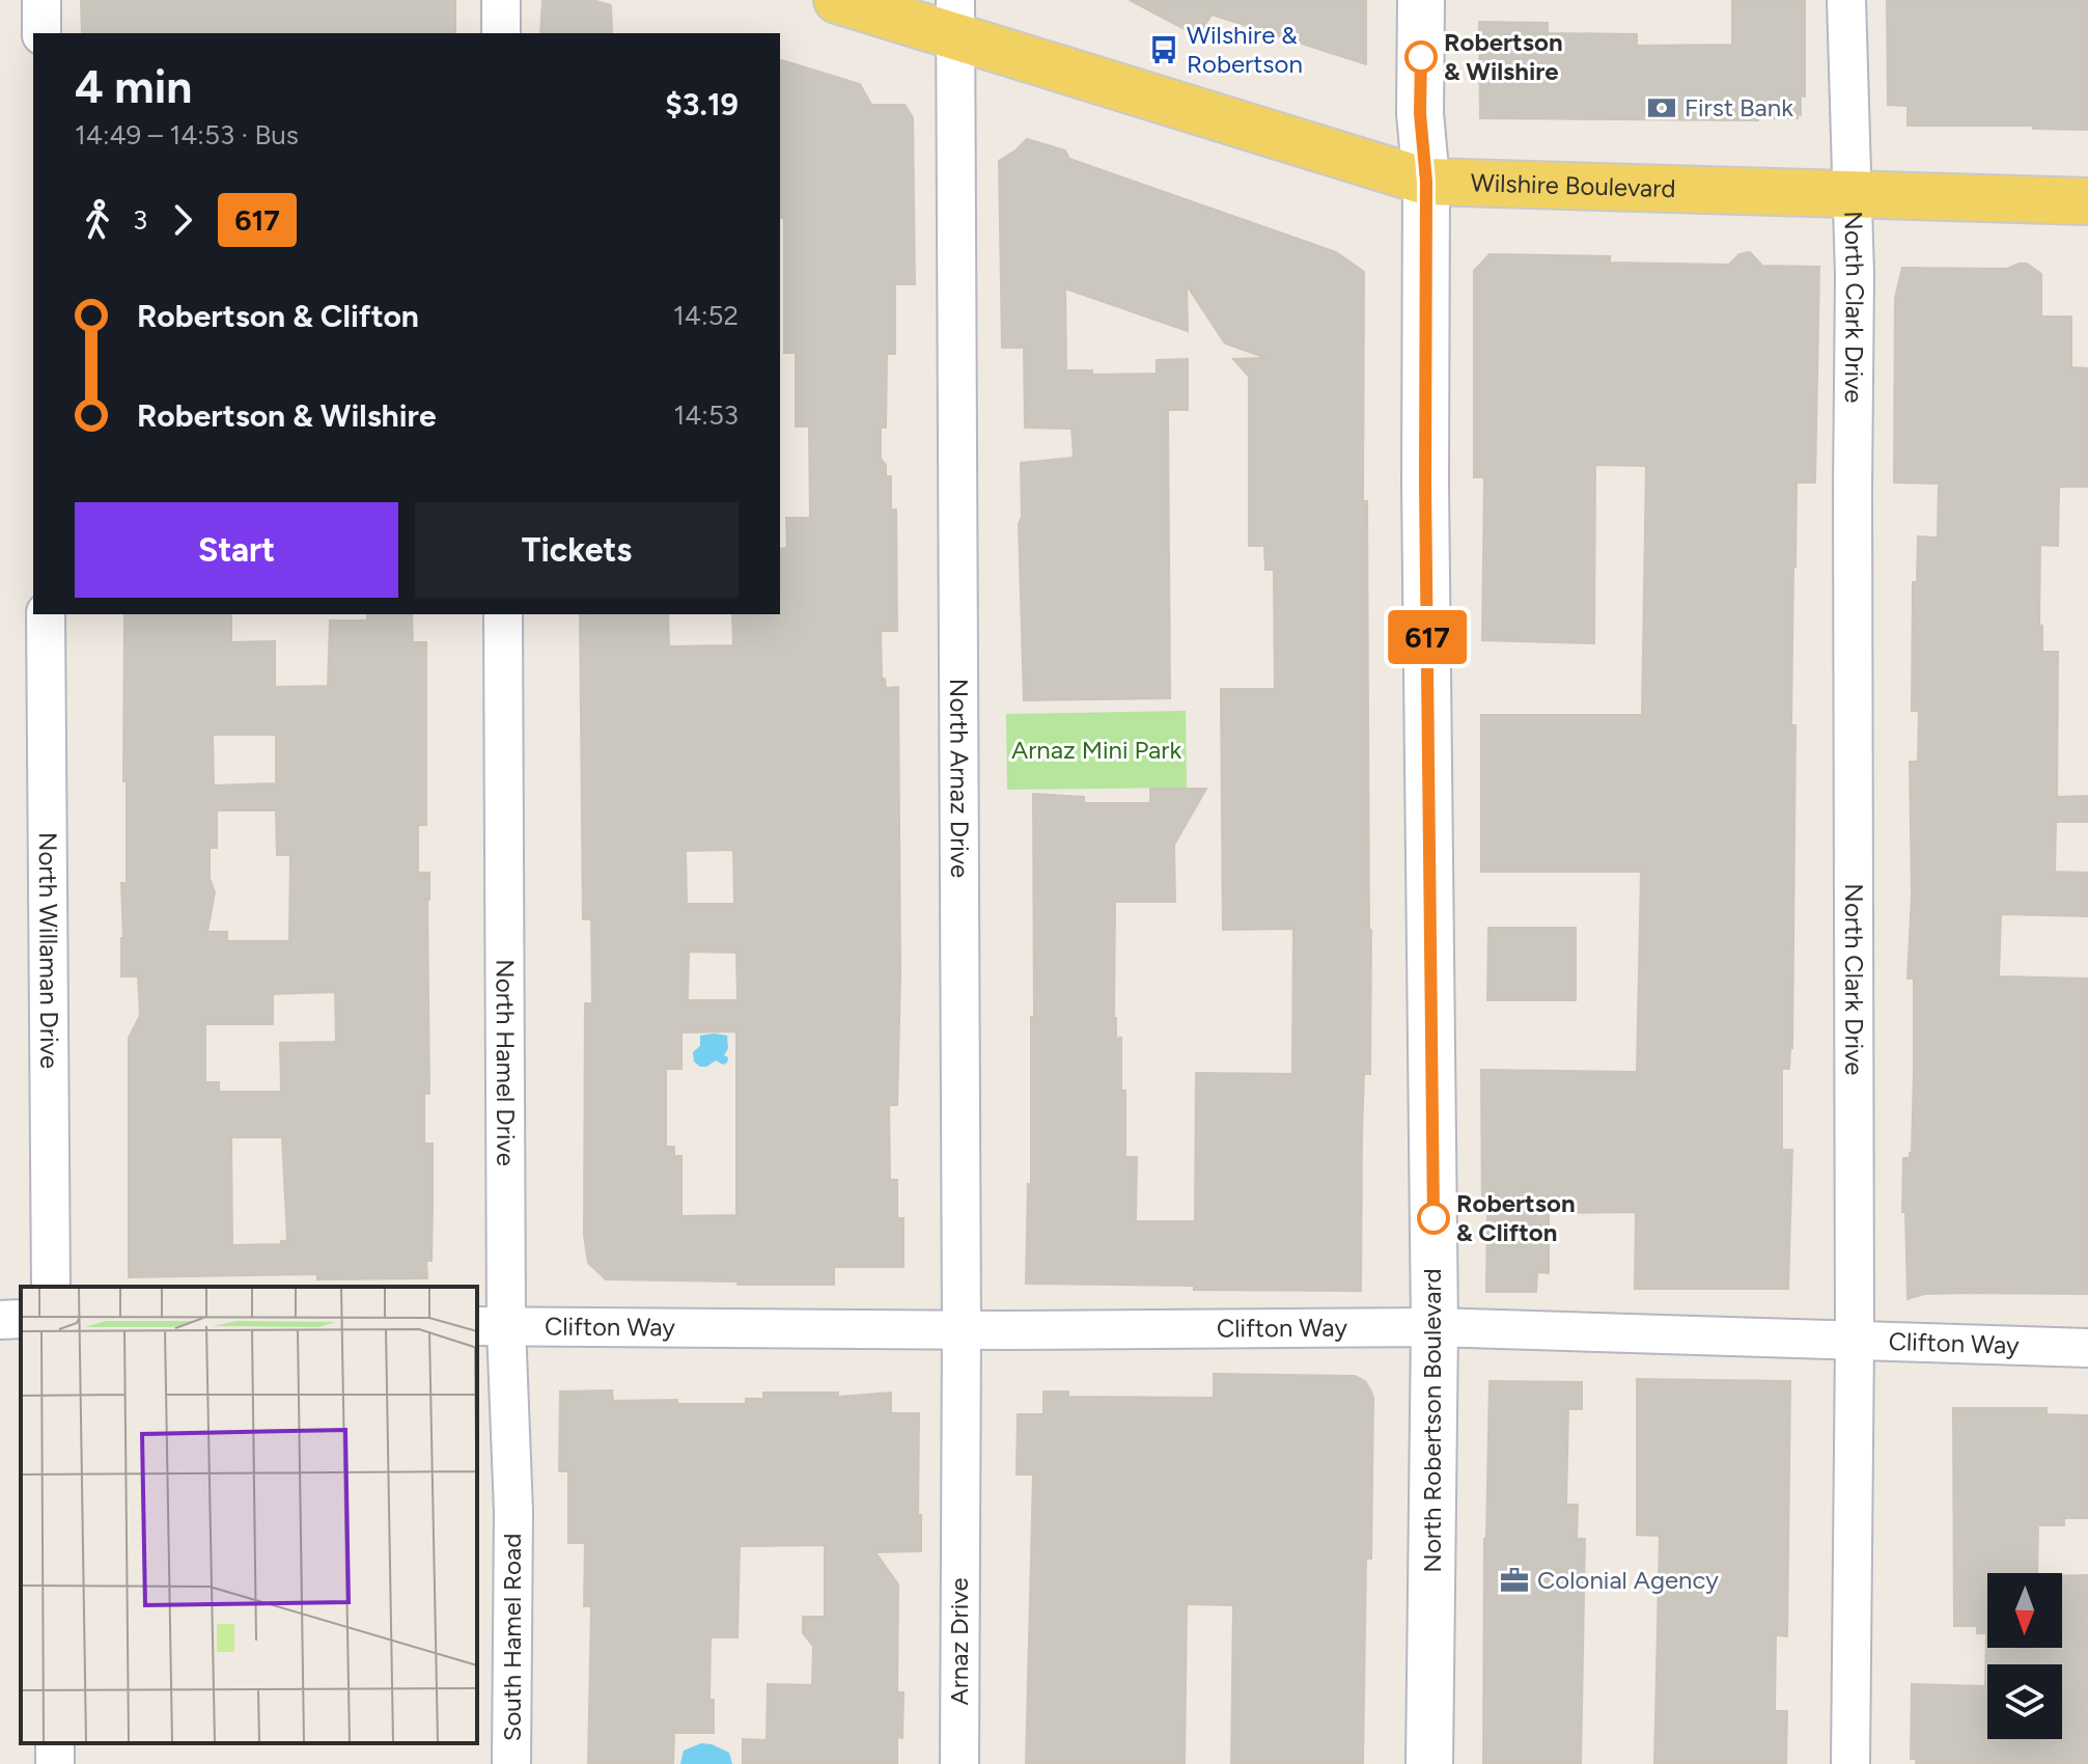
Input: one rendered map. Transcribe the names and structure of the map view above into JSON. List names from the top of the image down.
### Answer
{
  "streets": {
    "main road": ["Wilshire Boulevard", "North Robertson Boulevard"],
    "street": [
      "North Clark Drive",
      "North Arnaz Drive",
      "North Willaman Drive",
      "North Hamel Drive",
      "Clifton Way",
      "South Hamel Road",
      "Arnaz Drive"
    ]
  },
  "crossings": [
    ["Wilshire Boulevard", "North Clark Drive"],
    ["Wilshire Boulevard", "North Arnaz Drive"],
    ["Wilshire Boulevard", "North Robertson Boulevard"],
    ["North Clark Drive", "Clifton Way"],
    ["North Arnaz Drive", "Clifton Way"],
    ["North Arnaz Drive", "Arnaz Drive"],
    ["North Hamel Drive", "Clifton Way"],
    ["North Hamel Drive", "South Hamel Road"],
    ["Clifton Way", "North Robertson Boulevard"]
  ],
  "parks": ["Arnaz Mini Park"],
  "places": {
    "bus stop": ["Wilshire & Robertson"],
    "other": ["Robertson & Wilshire", "Robertson & Clifton"],
    "bank": ["First Bank"],
    "office": ["Colonial Agency"]
  },
  "lines": ["bus line 617"],
  "north": "bottom",
  "page": {
    "on_map": "617",
    "heading": ["4 min", "14:49 – 14:53 · Bus", "$3.19"],
    "legs": ["3", "617"],
    "list": [
      {
        "name": "Robertson & Clifton",
        "value": "14:52"
      },
      {
        "name": "Robertson & Wilshire",
        "value": "14:53"
      }
    ],
    "buttons": ["Start", "Tickets"]
  }
}
